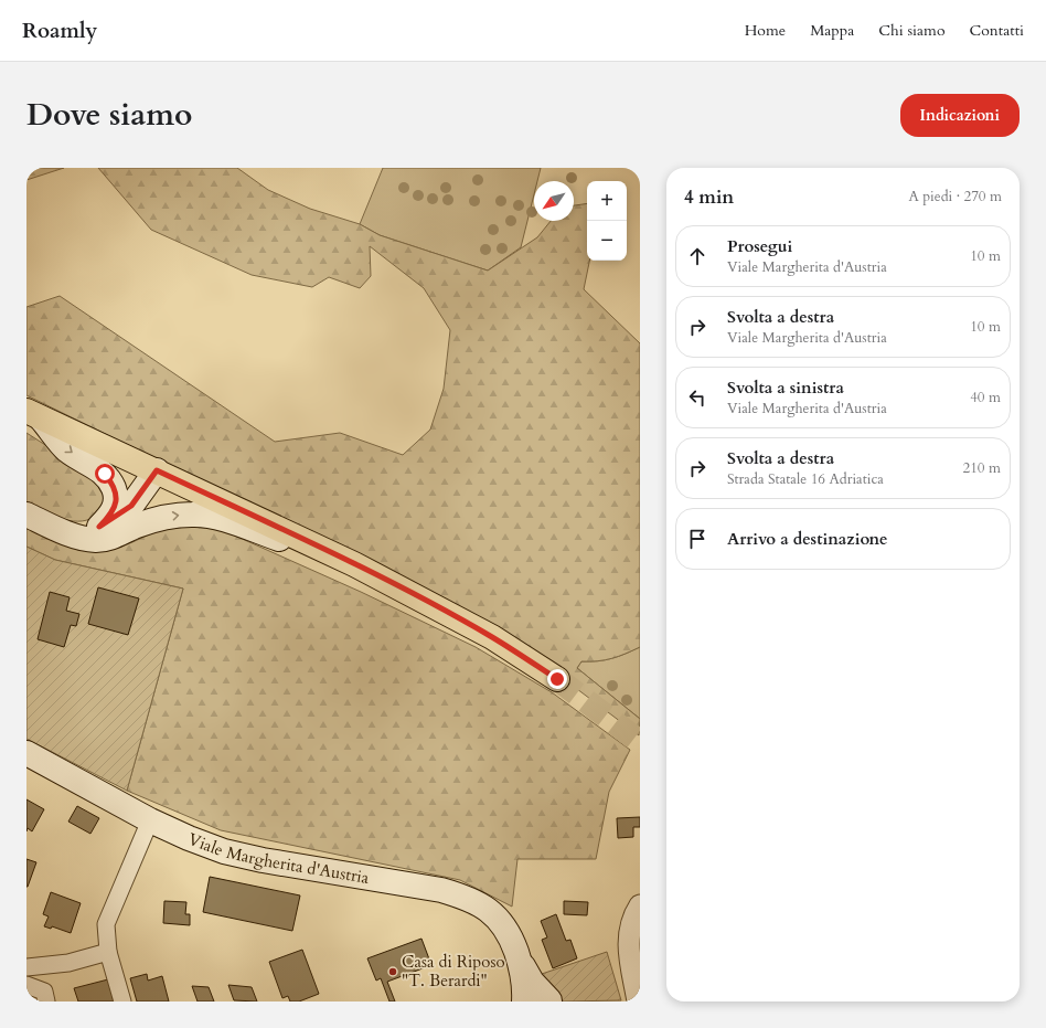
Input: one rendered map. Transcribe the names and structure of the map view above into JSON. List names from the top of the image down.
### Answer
{
  "streets": {
    "main road": ["Viale Margherita d'Austria"]
  },
  "places": ["Casa di Riposo \"T. Berardi\""],
  "north": "bottom left",
  "page": {
    "header": "Roamly",
    "nav": [
      "Home",
      "Mappa",
      "Chi siamo",
      "Contatti"
    ],
    "title": "Dove siamo",
    "buttons": "Indicazioni",
    "heading": ["4 min", "A piedi · 270 m"],
    "map_buttons": ["+", "−"],
    "list": [
      ["Prosegui", "Viale Margherita d'Austria", "10 m"],
      ["Svolta a destra", "Viale Margherita d'Austria", "10 m"],
      ["Svolta a sinistra", "Viale Margherita d'Austria", "40 m"],
      ["Svolta a destra", "Strada Statale 16 Adriatica", "210 m"],
      "Arrivo a destinazione"
    ]
  }
}
